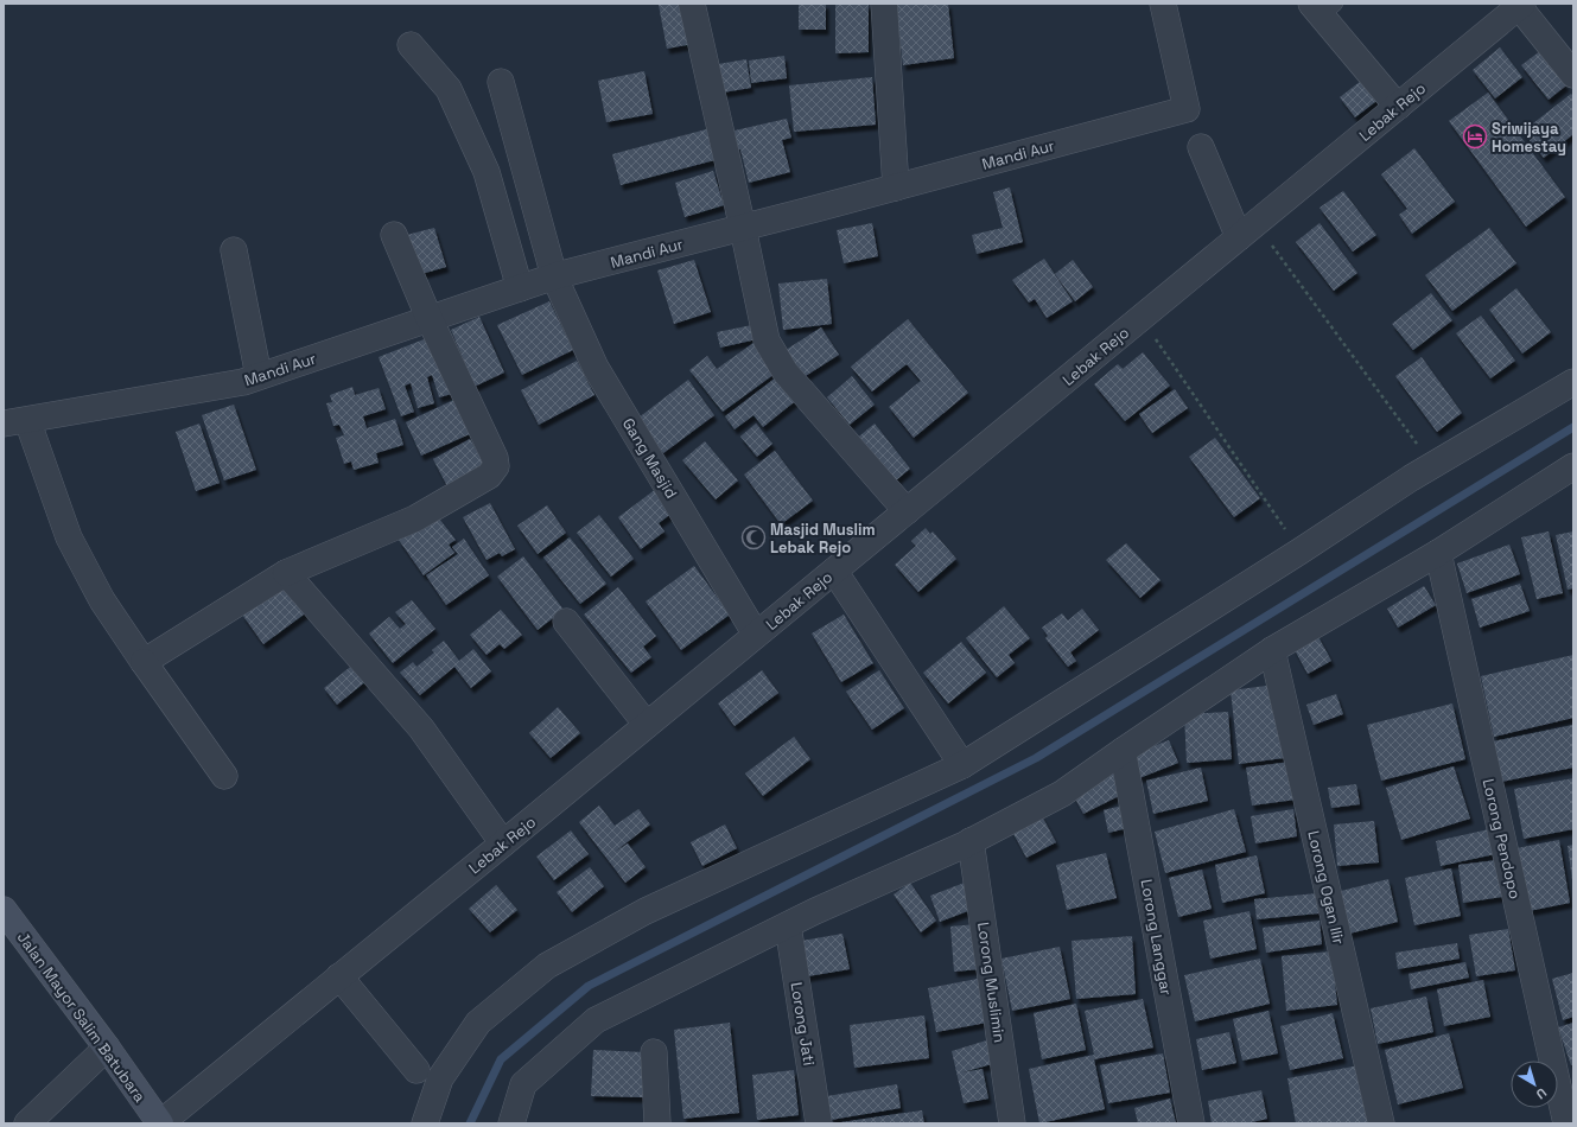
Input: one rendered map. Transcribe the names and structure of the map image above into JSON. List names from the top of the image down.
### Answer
{
  "streets": {
    "street": [
      "Lebak Rejo",
      "Mandi Aur",
      "Gang Masjid",
      "Lorong Pendopo",
      "Lorong Ogan Ilir",
      "Lorong Langgar",
      "Lorong Muslimin",
      "Jalan Mayor Salim Batubara",
      "Lorong Jati"
    ]
  },
  "crossings": [
    ["Lebak Rejo", "Gang Masjid"],
    ["Lebak Rejo", "Jalan Mayor Salim Batubara"],
    ["Mandi Aur", "Gang Masjid"]
  ],
  "places": {
    "hotel": ["Sriwijaya Homestay"],
    "mosque": ["Masjid Muslim Lebak Rejo"]
  },
  "north": "bottom right"
}
